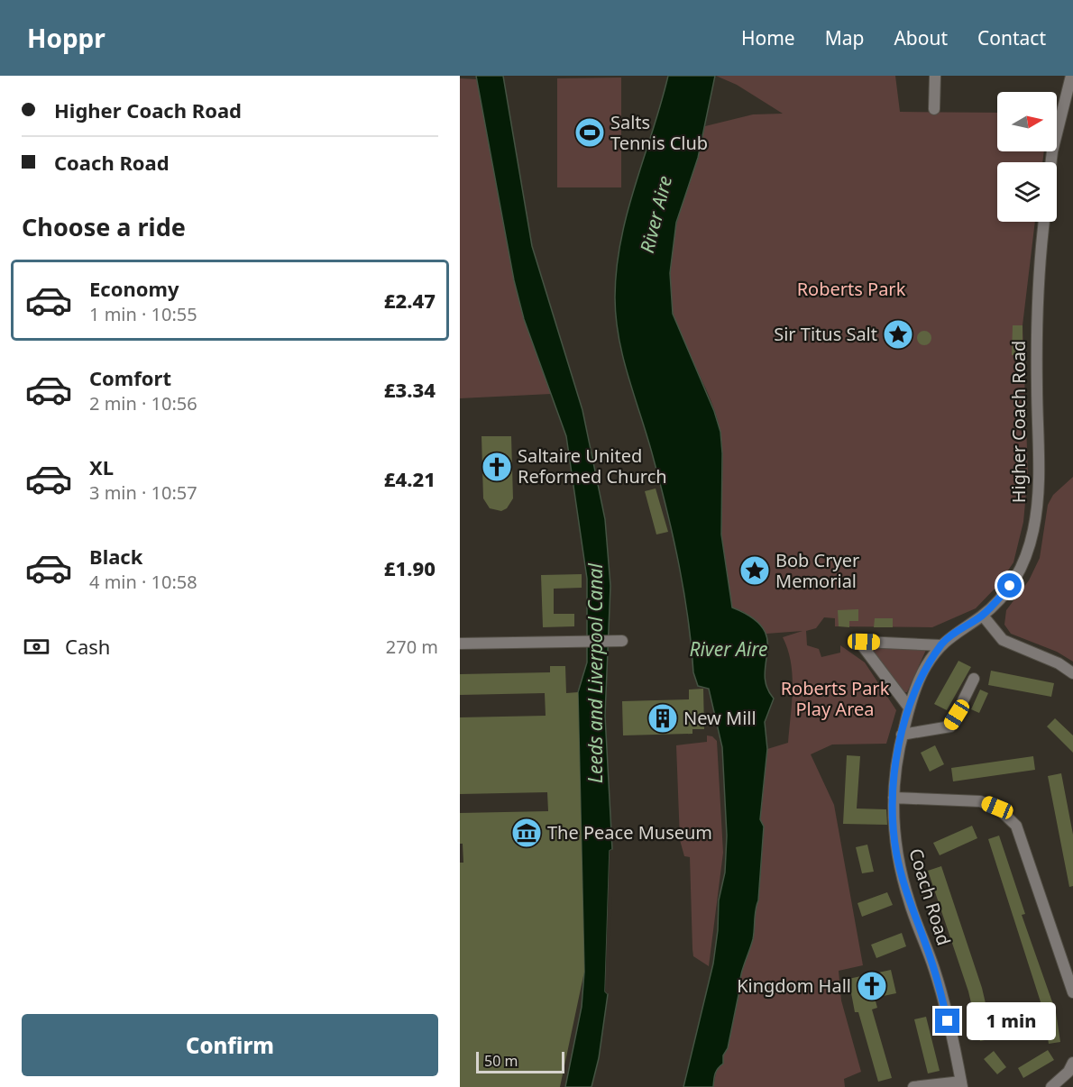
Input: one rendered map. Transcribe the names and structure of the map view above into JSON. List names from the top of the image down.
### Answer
{
  "streets": {
    "street": ["Higher Coach Road", "Coach Road"]
  },
  "crossings": [
    ["Higher Coach Road", "Coach Road"]
  ],
  "water": ["River Aire", "Leeds and Liverpool Canal"],
  "parks": ["Roberts Park", "Roberts Park Play Area"],
  "places": {
    "sports": ["Salts Tennis Club"],
    "place": ["Sir Titus Salt", "Bob Cryer Memorial"],
    "church": ["Saltaire United Reformed Church", "Kingdom Hall"],
    "building": ["New Mill"],
    "museum": ["The Peace Museum"]
  },
  "scale_bar": "50 m",
  "north": "right",
  "page": {
    "header": "Hoppr",
    "nav": [
      "Home",
      "Map",
      "About",
      "Contact"
    ],
    "banner": ["Higher Coach Road", "Coach Road"],
    "heading": "Choose a ride",
    "list": [
      {
        "name": "Economy",
        "note": "1 min · 10:55",
        "value": "£2.47"
      },
      {
        "name": "Comfort",
        "note": "2 min · 10:56",
        "value": "£3.34"
      },
      {
        "name": "XL",
        "note": "3 min · 10:57",
        "value": "£4.21"
      },
      {
        "name": "Black",
        "note": "4 min · 10:58",
        "value": "£1.90"
      }
    ],
    "pay": ["Cash", "270 m"],
    "bubble": "1 min",
    "buttons": "Confirm",
    "scale": "50 m"
  }
}
